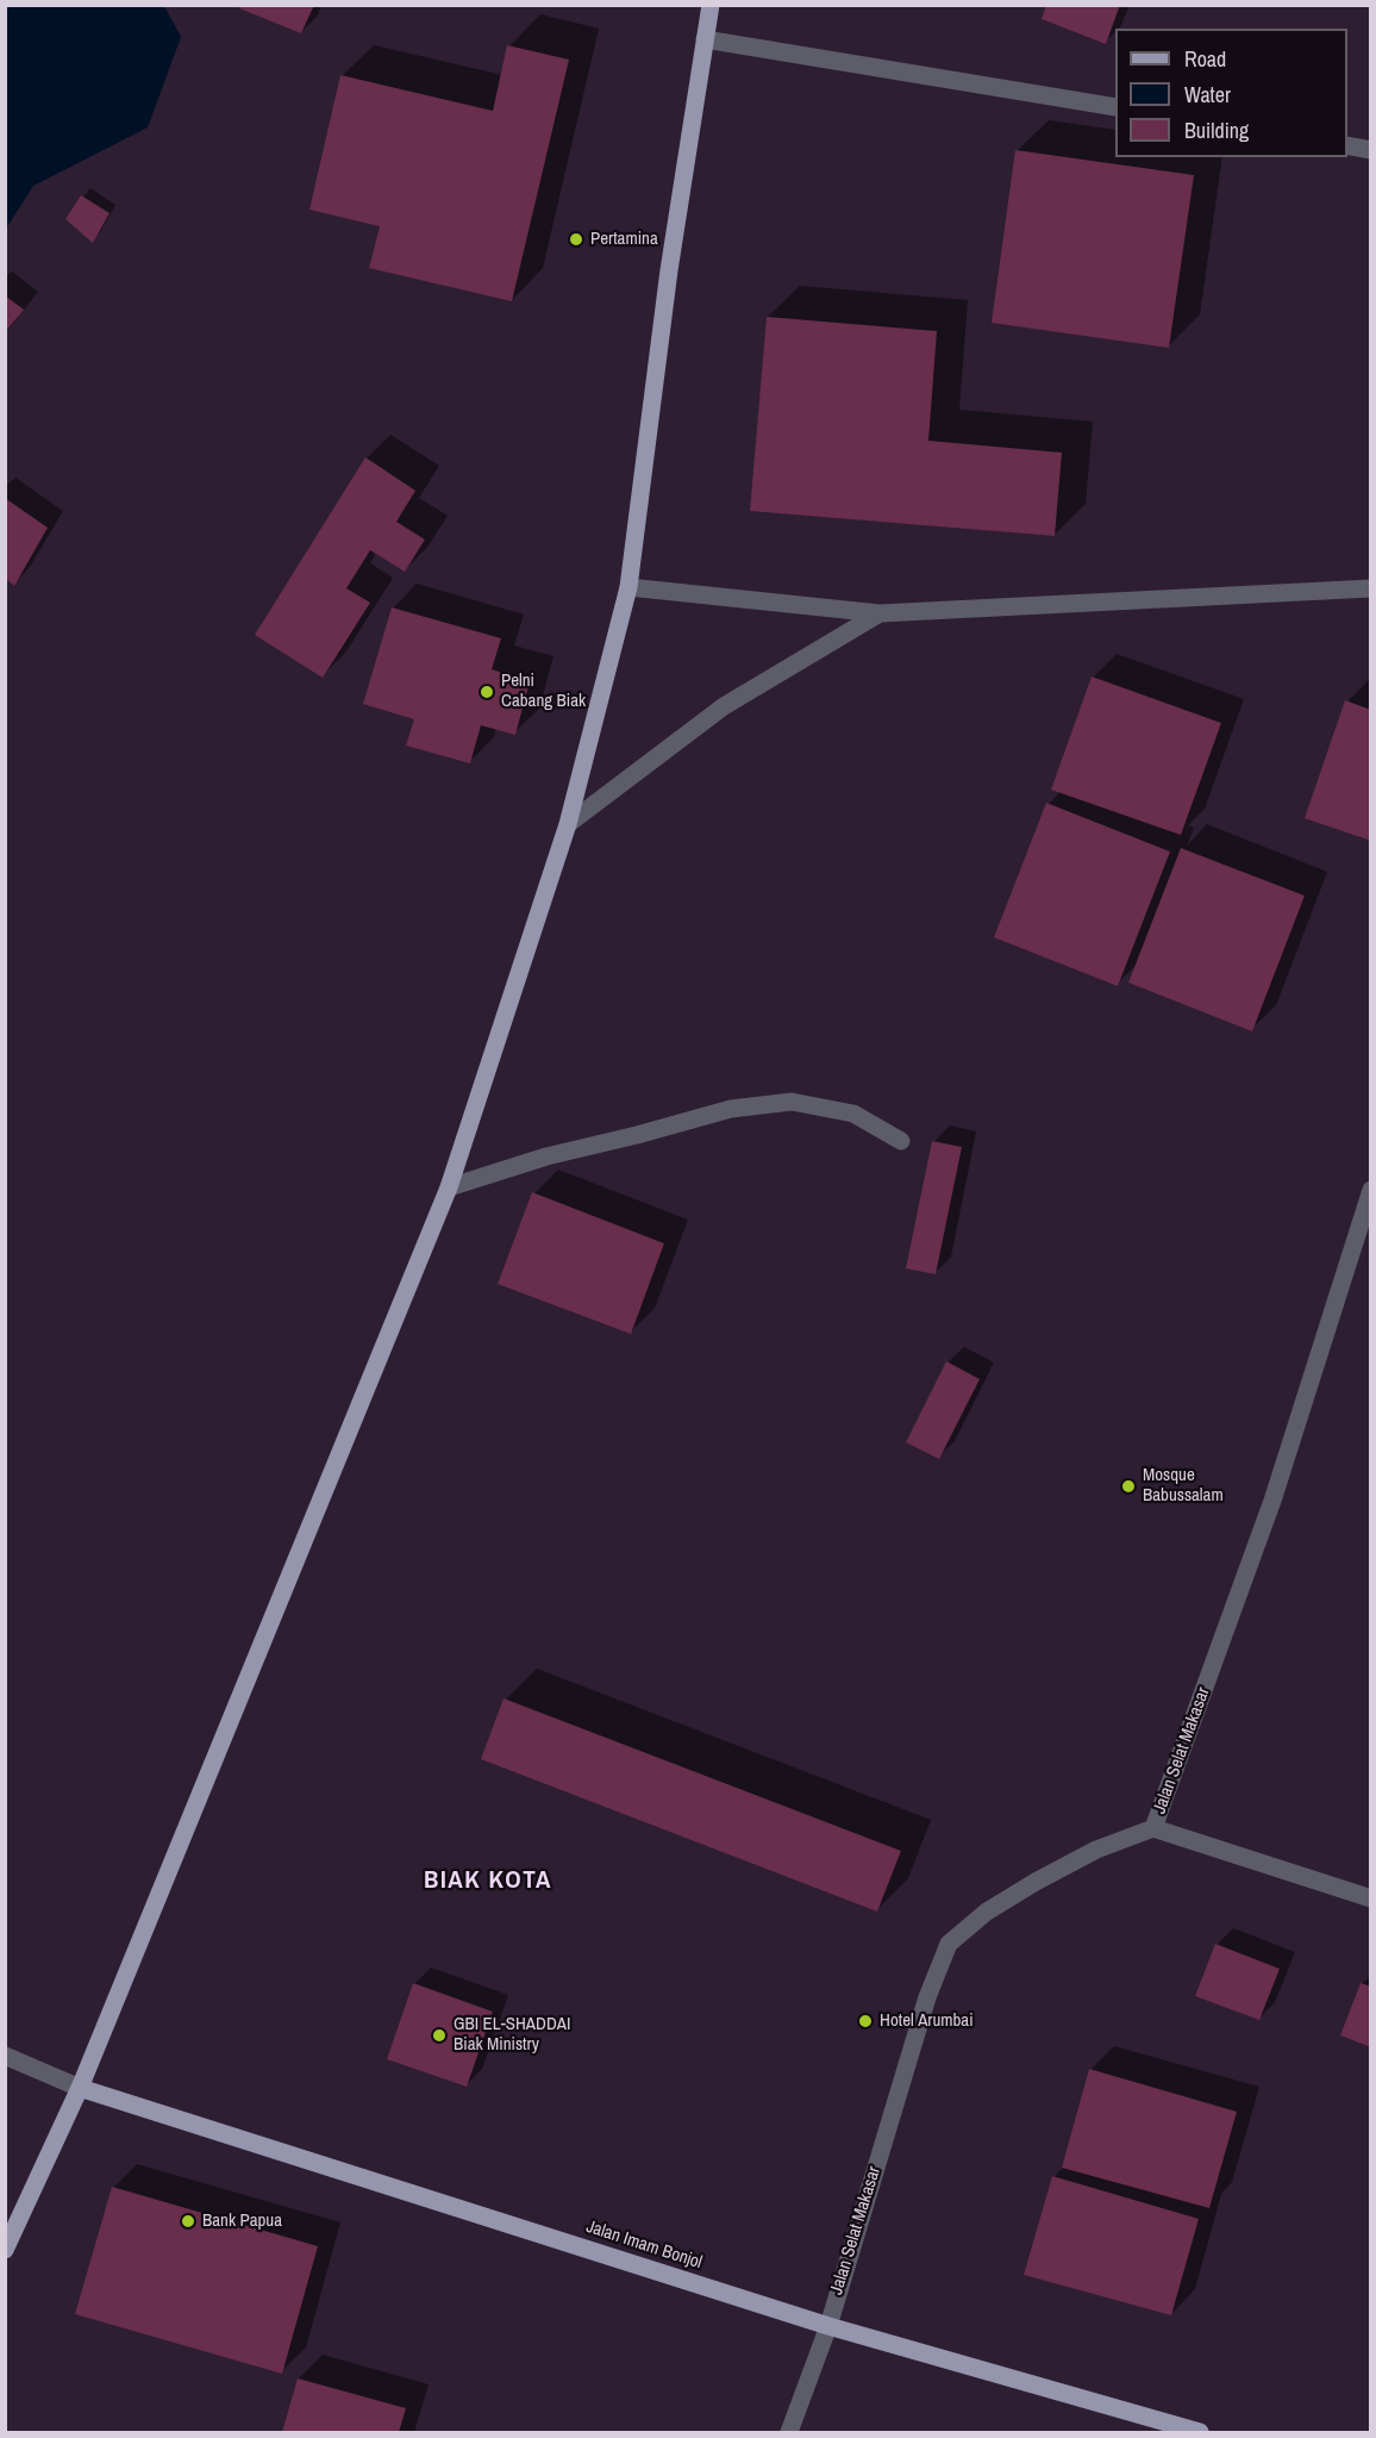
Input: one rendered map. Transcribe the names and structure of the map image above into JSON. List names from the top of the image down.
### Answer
{
  "streets": {
    "main road": ["Jalan Imam Bonjol"],
    "street": ["Jalan Selat Makasar"]
  },
  "crossings": [
    ["Jalan Selat Makasar", "Jalan Imam Bonjol"]
  ],
  "districts": ["BIAK KOTA"],
  "places": [
    "Pertamina",
    "Pelni Cabang Biak",
    "Mosque Babussalam",
    "Hotel Arumbai",
    "GBI EL-SHADDAI Biak Ministry",
    "Bank Papua"
  ],
  "legend": ["Road", "Water", "Building"]
}
